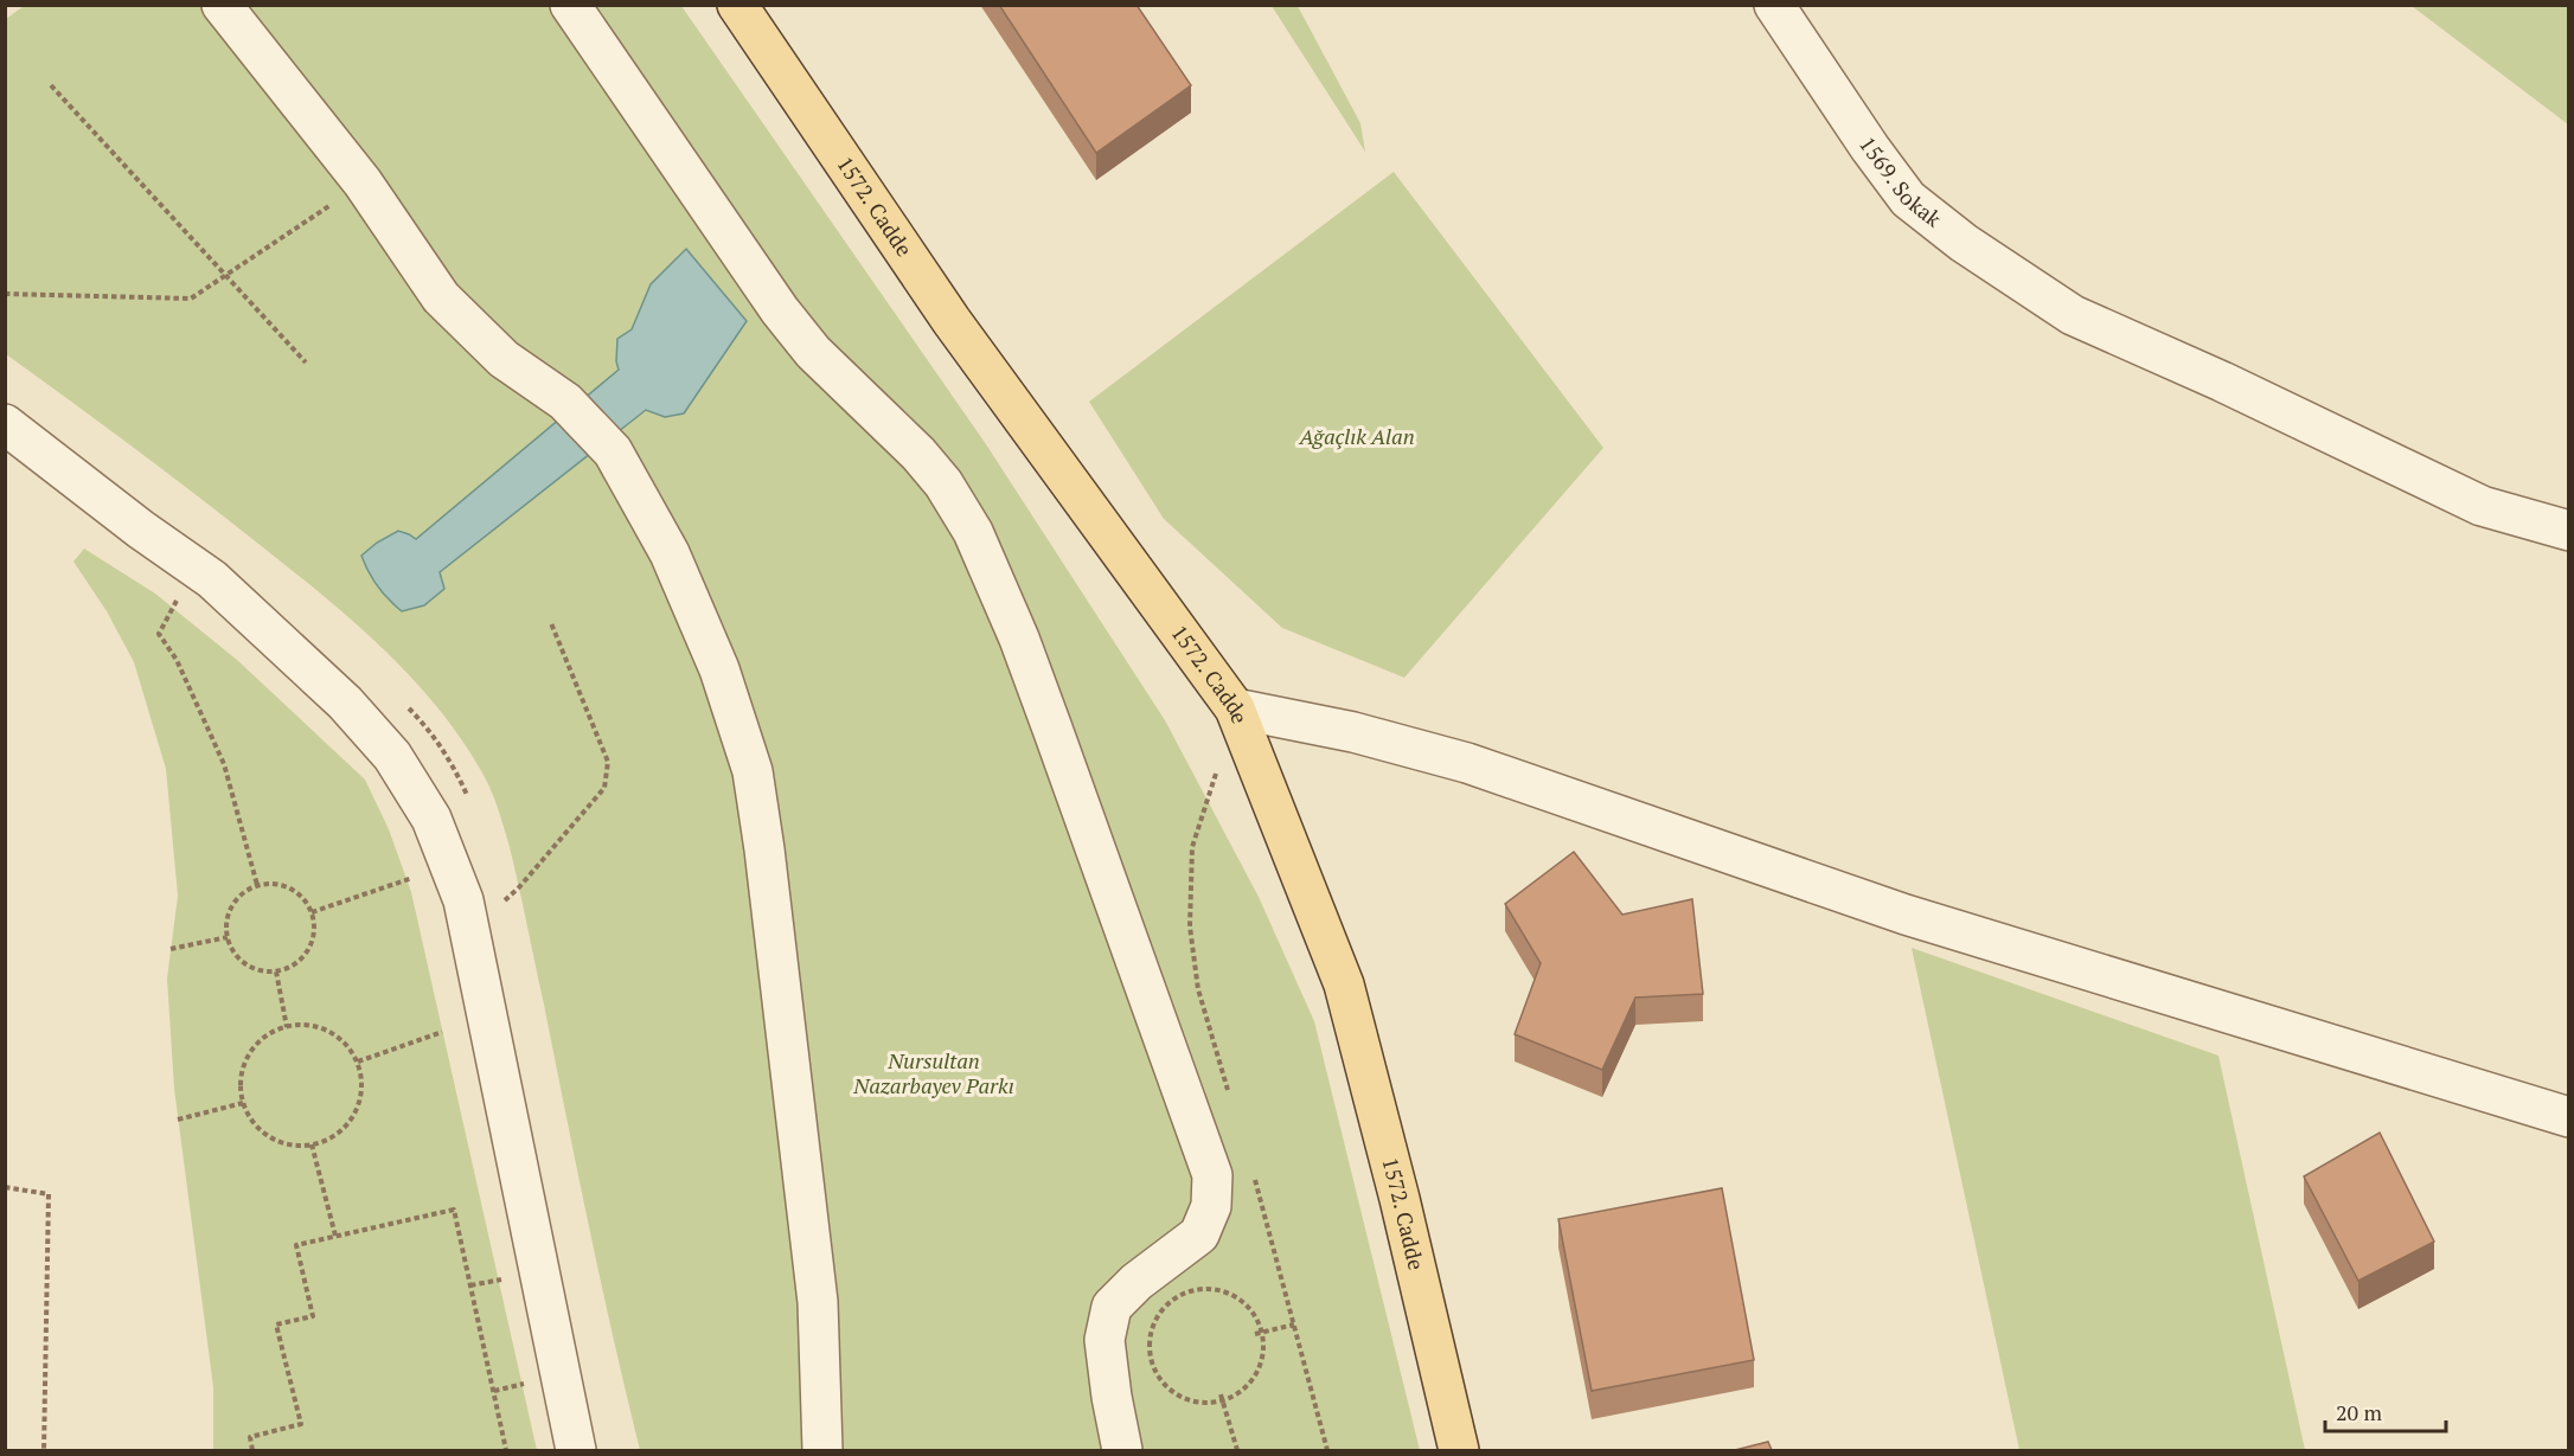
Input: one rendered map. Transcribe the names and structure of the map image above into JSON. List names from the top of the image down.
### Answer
{
  "streets": {
    "main road": ["1572. Cadde"],
    "street": ["1569. Sokak"]
  },
  "parks": ["Ağaçlık Alan", "Nursultan Nazarbayev Parkı"],
  "scale_bar": "20 m"
}
